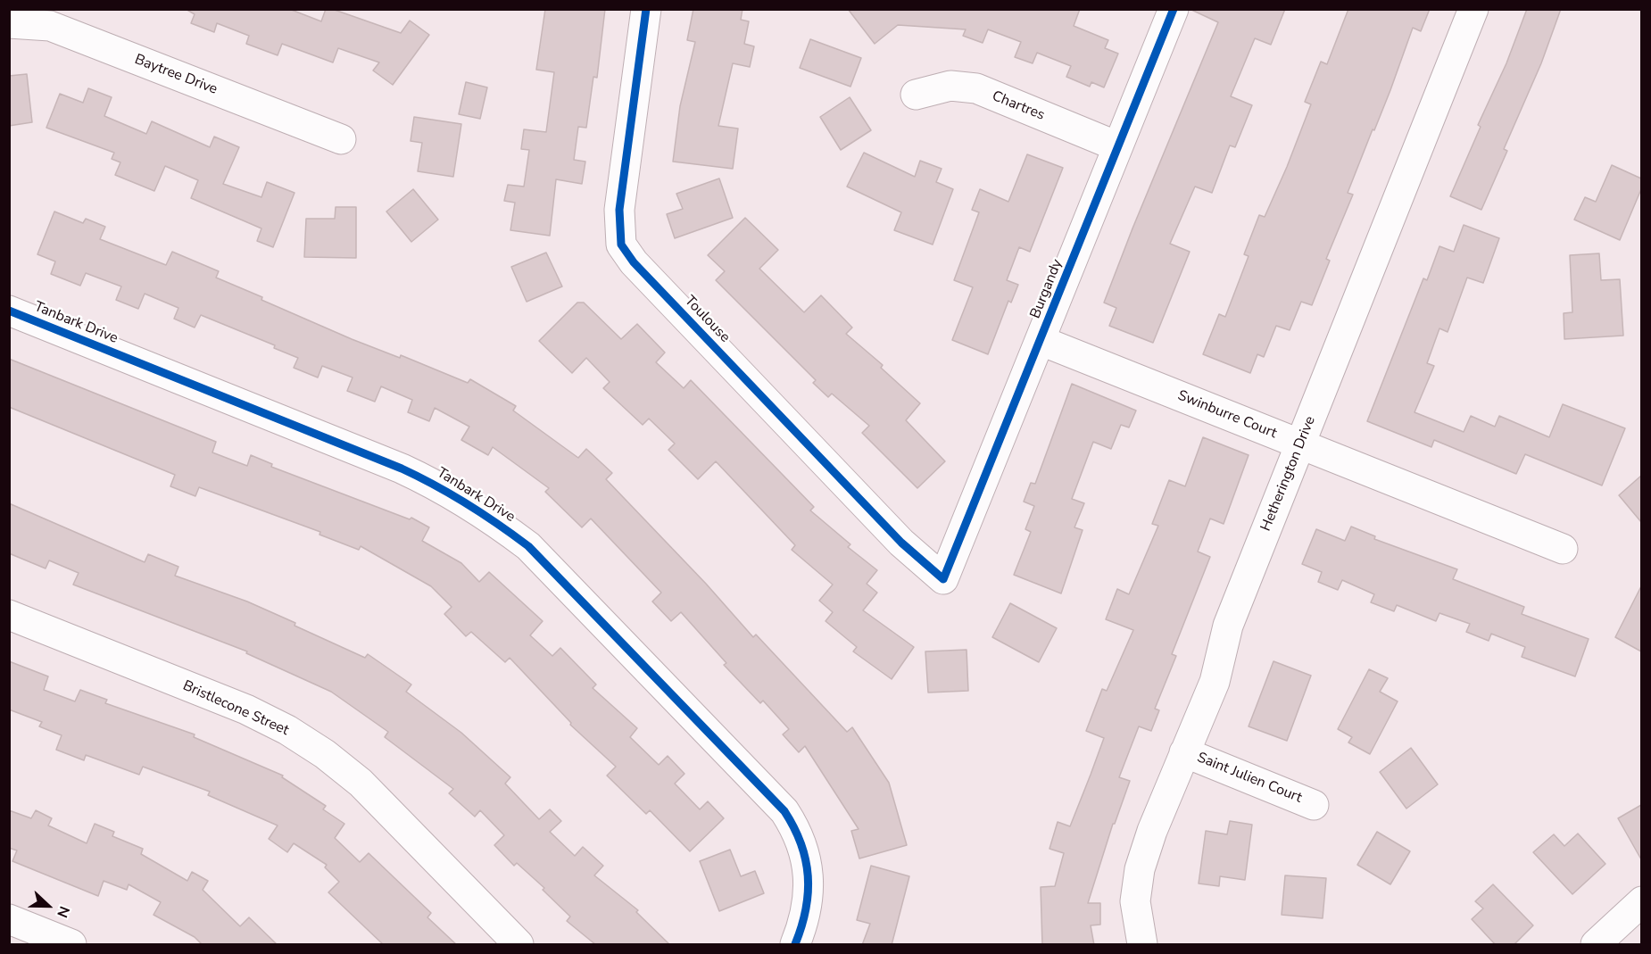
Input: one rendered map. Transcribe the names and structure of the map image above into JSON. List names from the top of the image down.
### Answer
{
  "streets": {
    "street": [
      "Baytree Drive",
      "Chartres",
      "Burgandy",
      "Toulouse",
      "Tanbark Drive",
      "Swinburre Court",
      "Hetherington Drive",
      "Bristlecone Street",
      "Saint Julien Court"
    ]
  },
  "crossings": [
    ["Chartres", "Burgandy"],
    ["Burgandy", "Toulouse"],
    ["Burgandy", "Swinburre Court"],
    ["Swinburre Court", "Hetherington Drive"],
    ["Hetherington Drive", "Saint Julien Court"]
  ],
  "north": "right"
}
